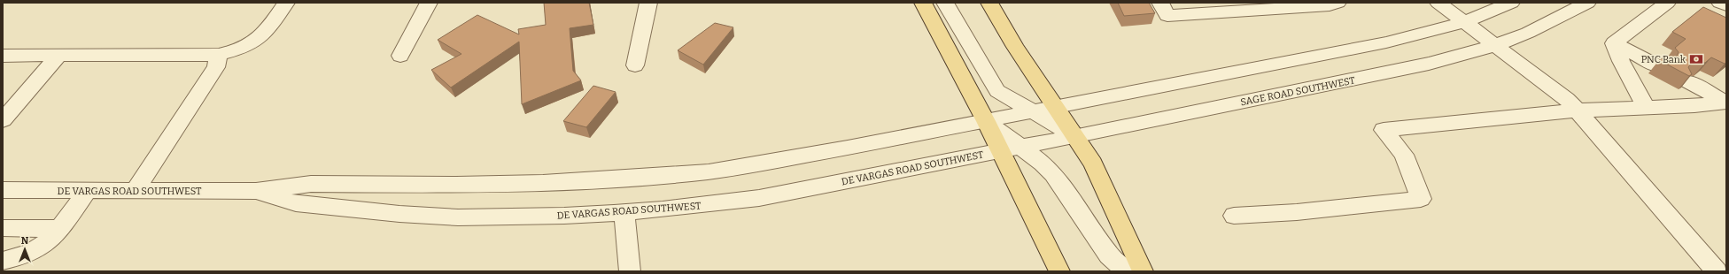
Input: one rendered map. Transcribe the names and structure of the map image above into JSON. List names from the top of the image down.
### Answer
{
  "streets": {
    "street": ["SAGE ROAD SOUTHWEST", "DE VARGAS ROAD SOUTHWEST"]
  },
  "crossings": [
    ["SAGE ROAD SOUTHWEST", "DE VARGAS ROAD SOUTHWEST"]
  ],
  "places": {
    "bank": ["PNC Bank"]
  },
  "north": "top"
}
